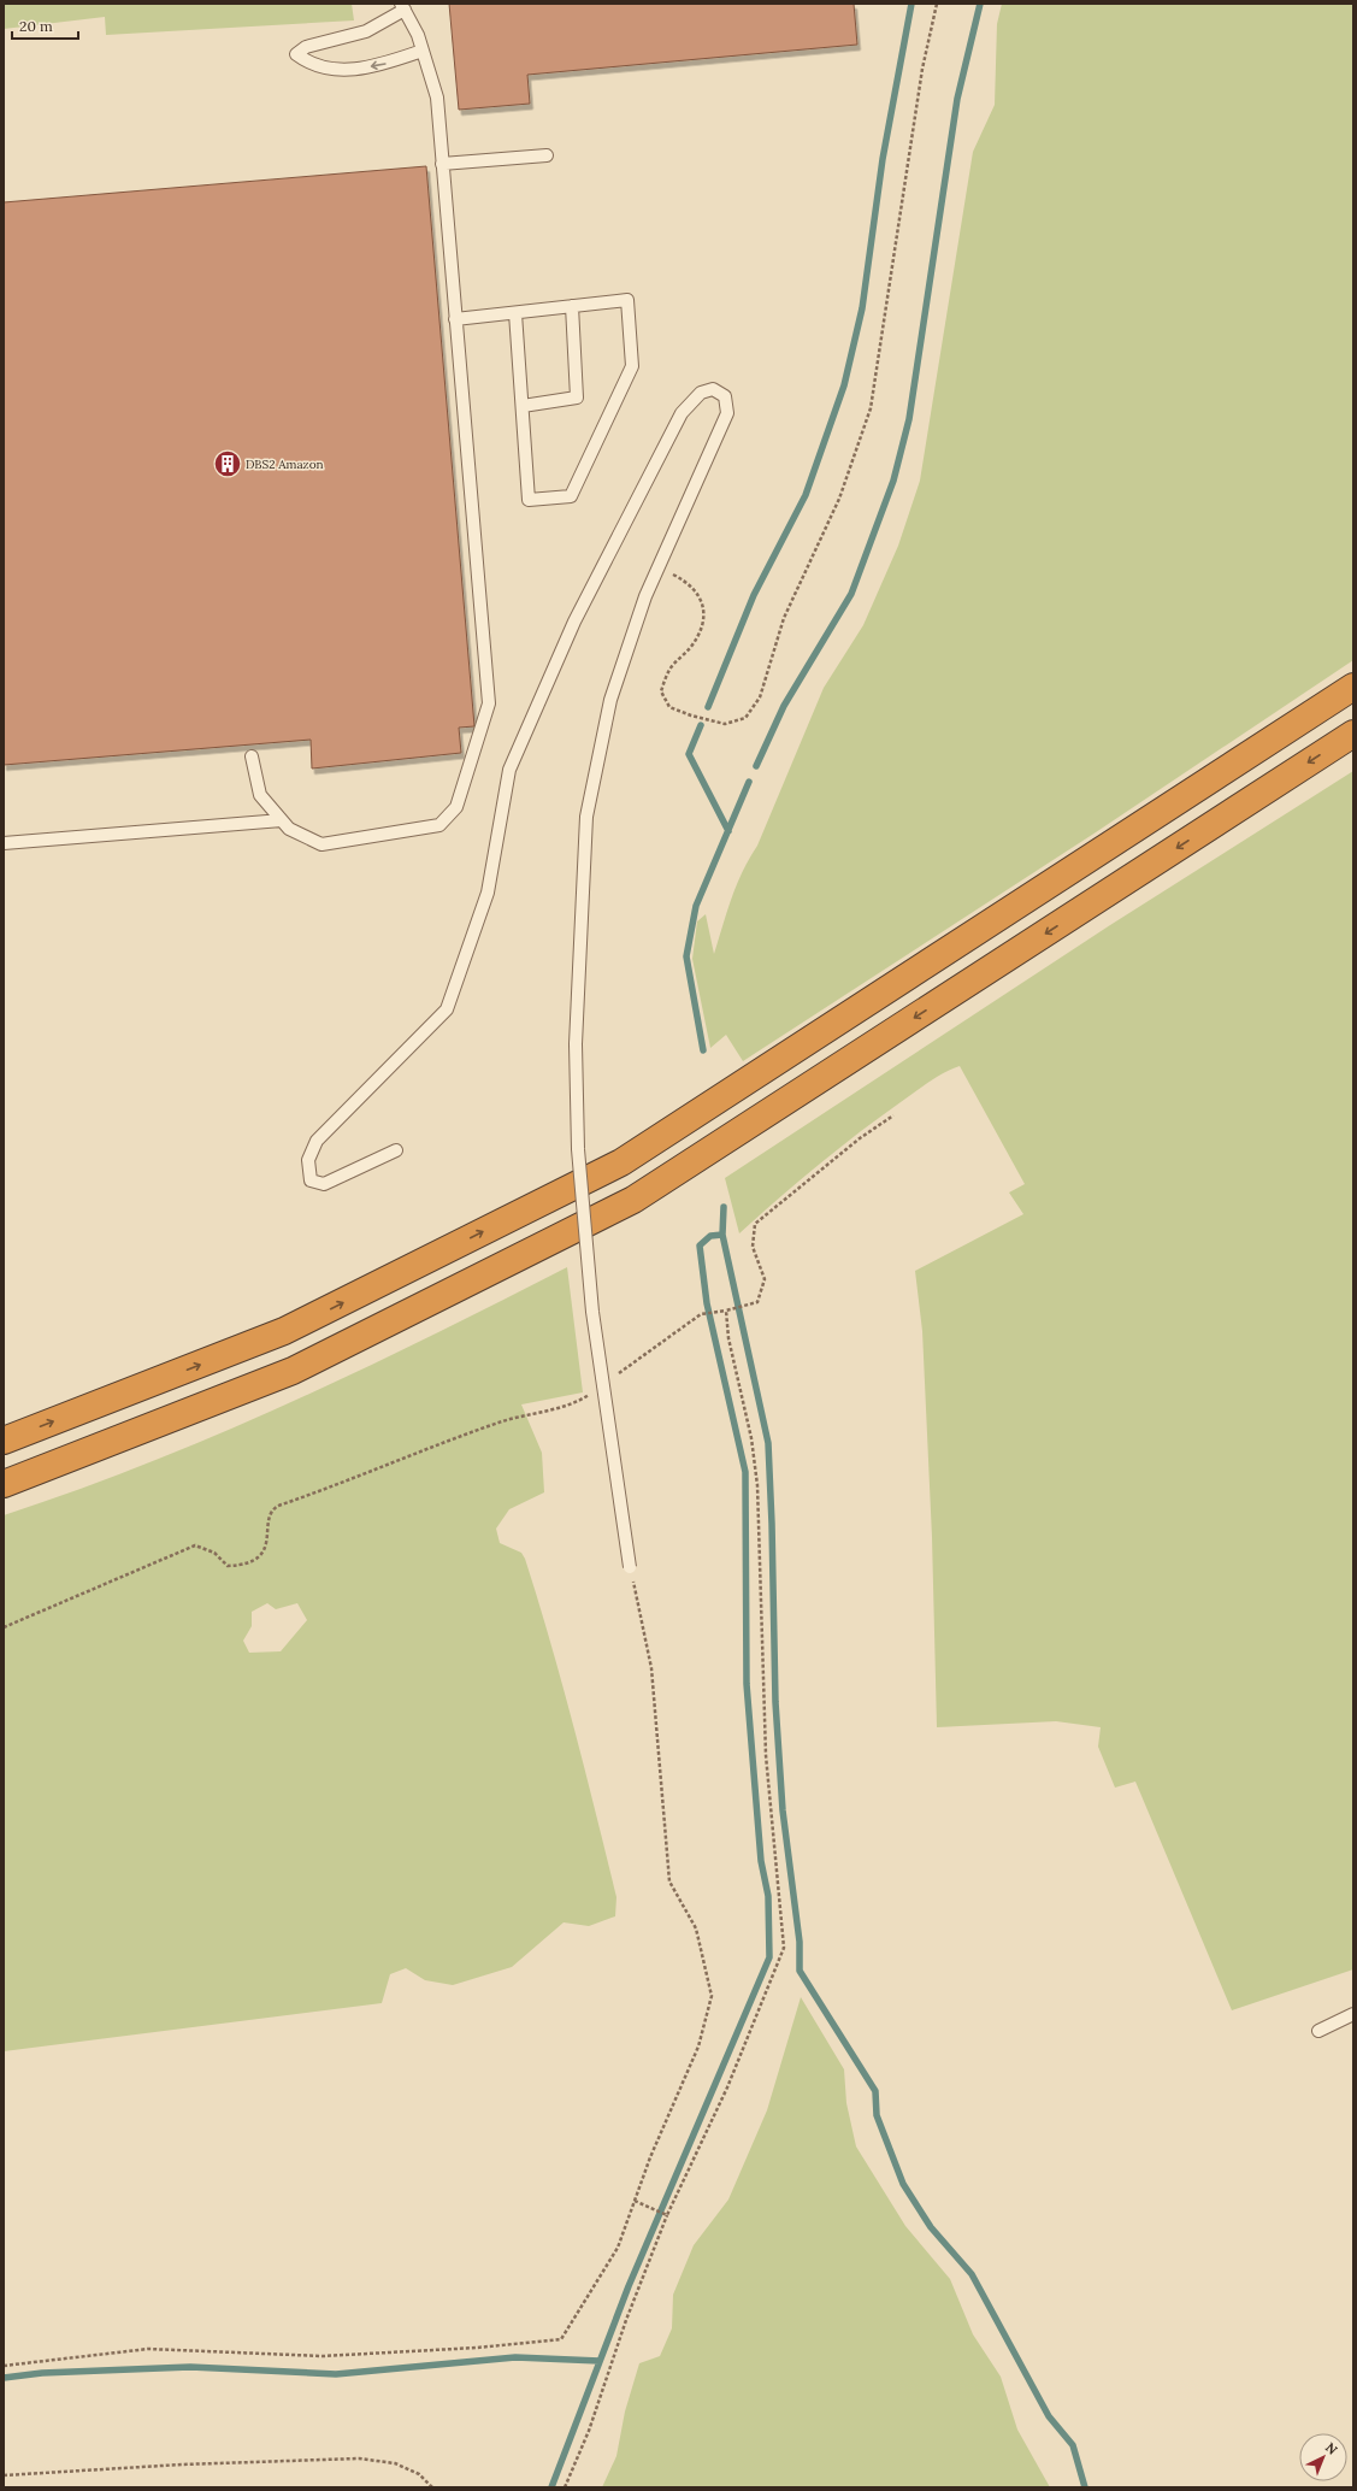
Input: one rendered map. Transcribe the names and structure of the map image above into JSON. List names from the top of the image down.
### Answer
{
  "places": {
    "building": ["DBS2 Amazon"]
  },
  "scale_bar": "20 m",
  "north": "top right"
}
